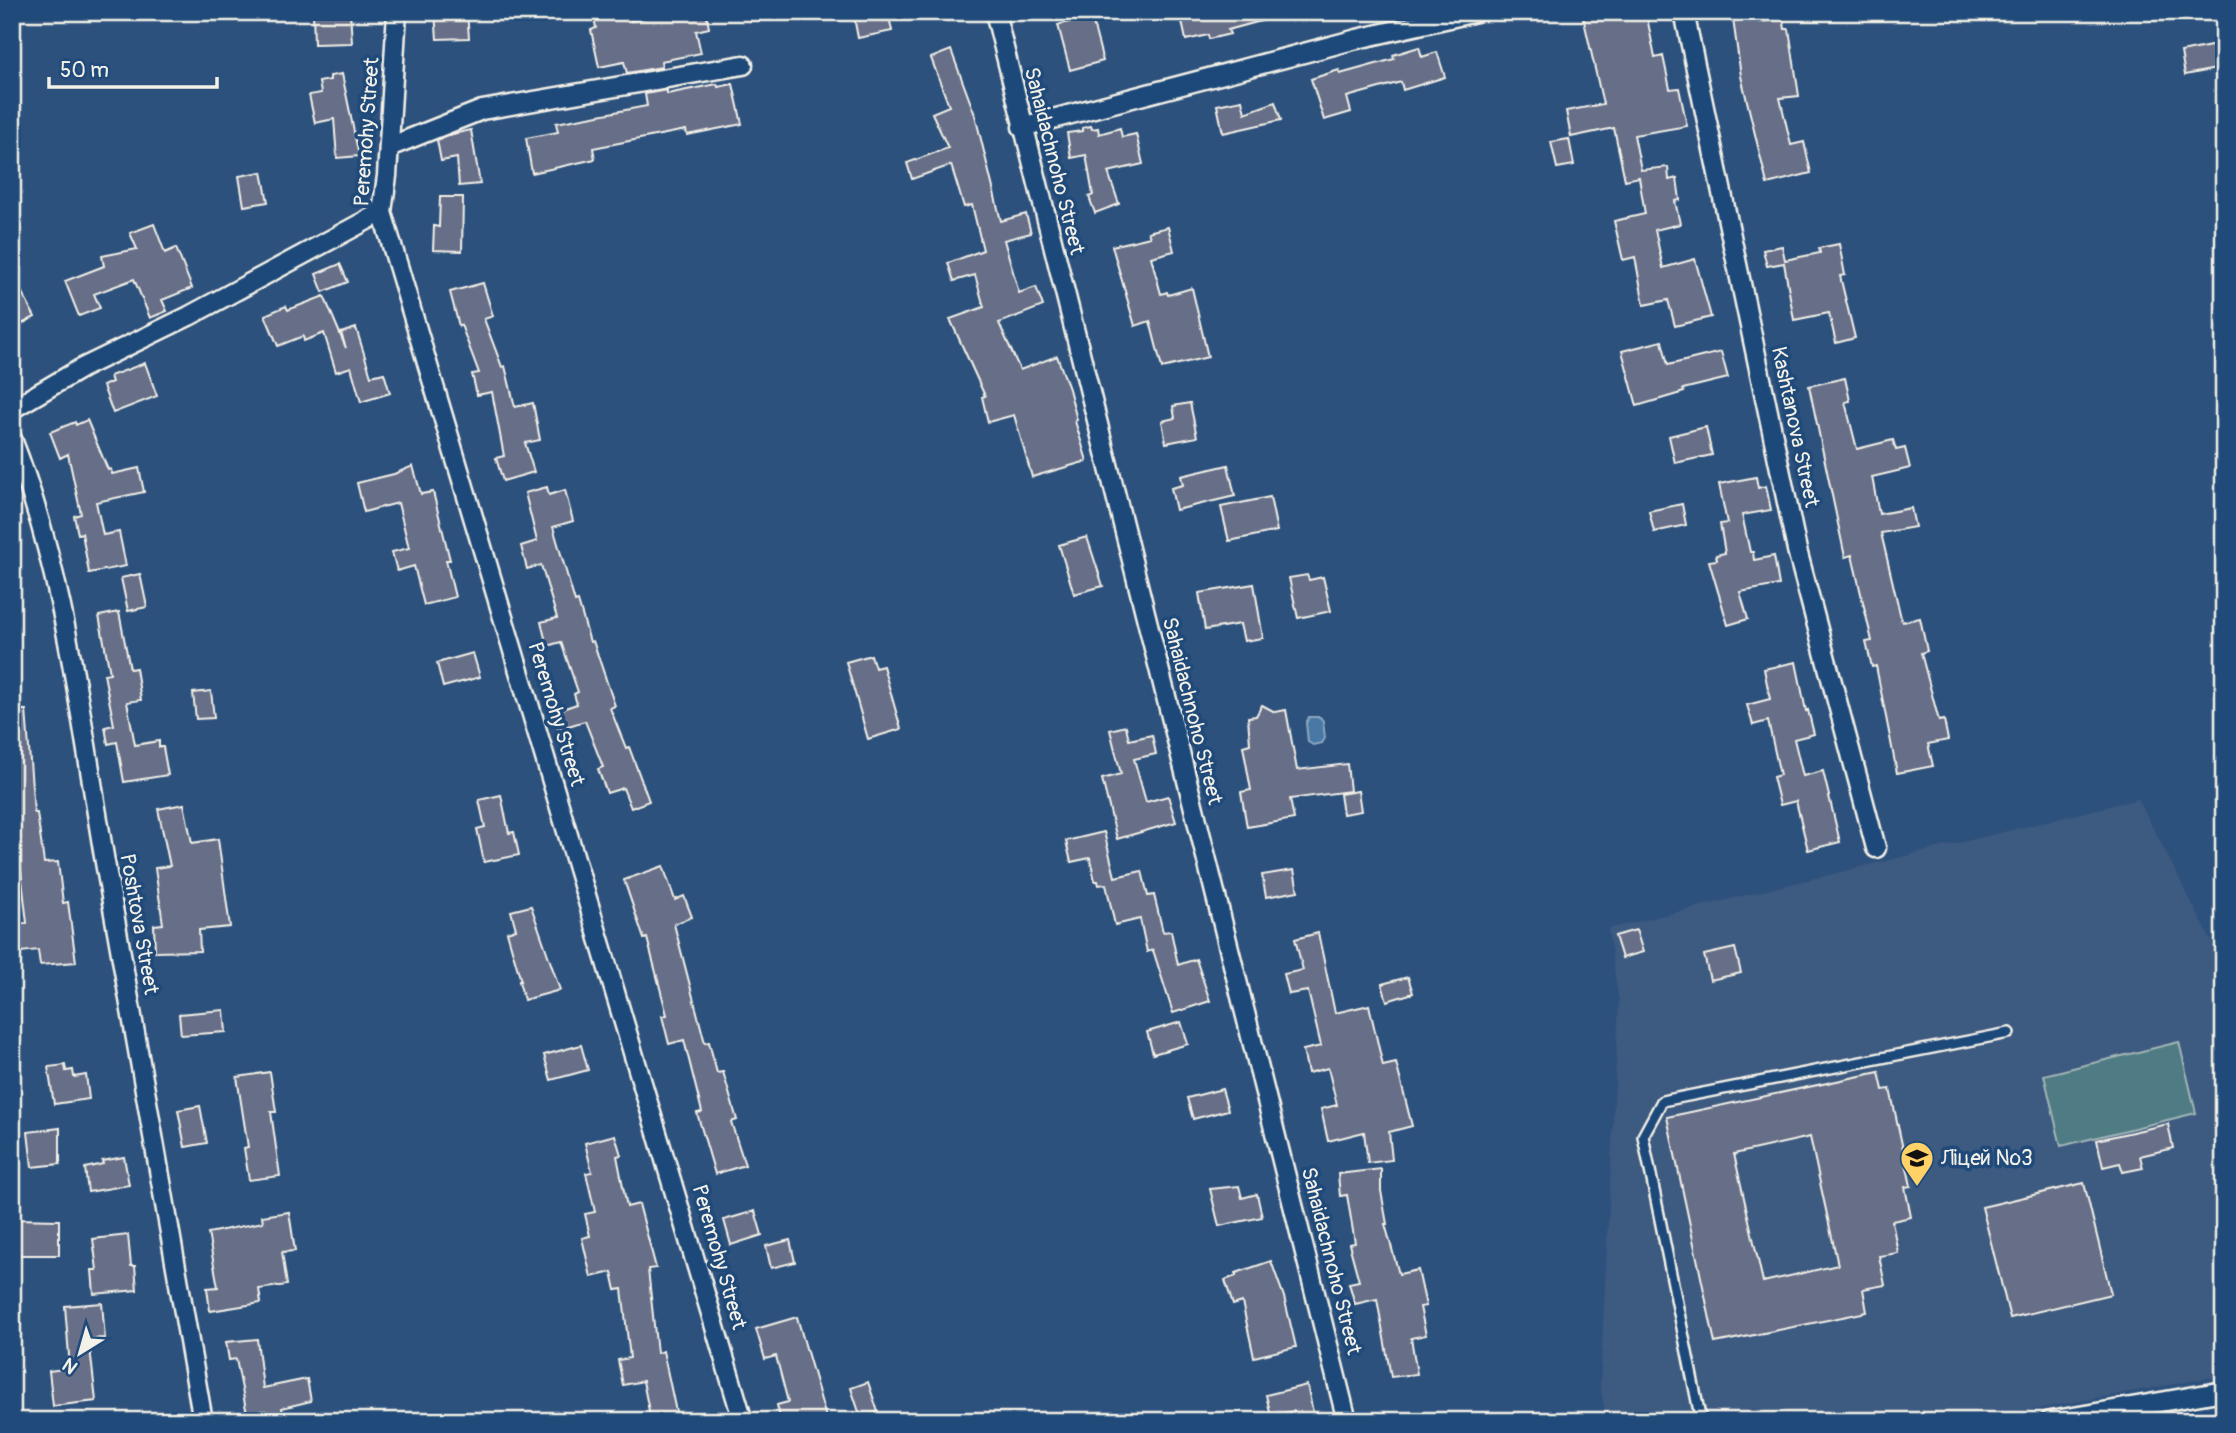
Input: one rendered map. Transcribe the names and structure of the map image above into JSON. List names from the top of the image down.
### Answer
{
  "streets": {
    "street": [
      "Peremohy Street",
      "Sahaidachnoho Street",
      "Kashtanova Street",
      "Poshtova Street"
    ]
  },
  "places": {
    "school or university": ["Ліцей №3"]
  },
  "scale_bar": "50 m",
  "north": "bottom left"
}
